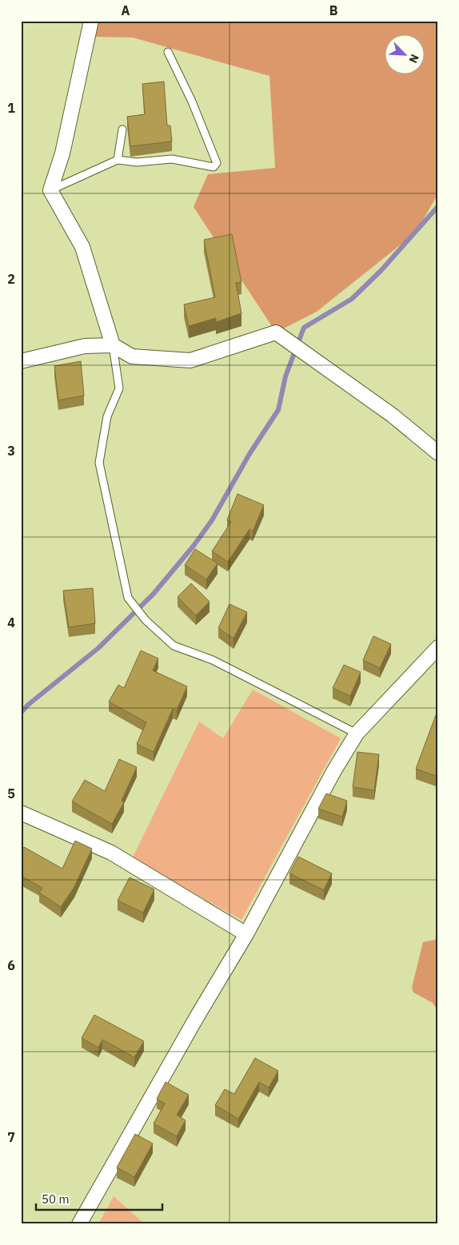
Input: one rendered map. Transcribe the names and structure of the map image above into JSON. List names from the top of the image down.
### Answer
{
  "scale_bar": "50 m",
  "north": "bottom right",
  "grid": {
    "columns": ["A", "B"],
    "rows": [
      "1",
      "2",
      "3",
      "4",
      "5",
      "6",
      "7"
    ]
  }
}
